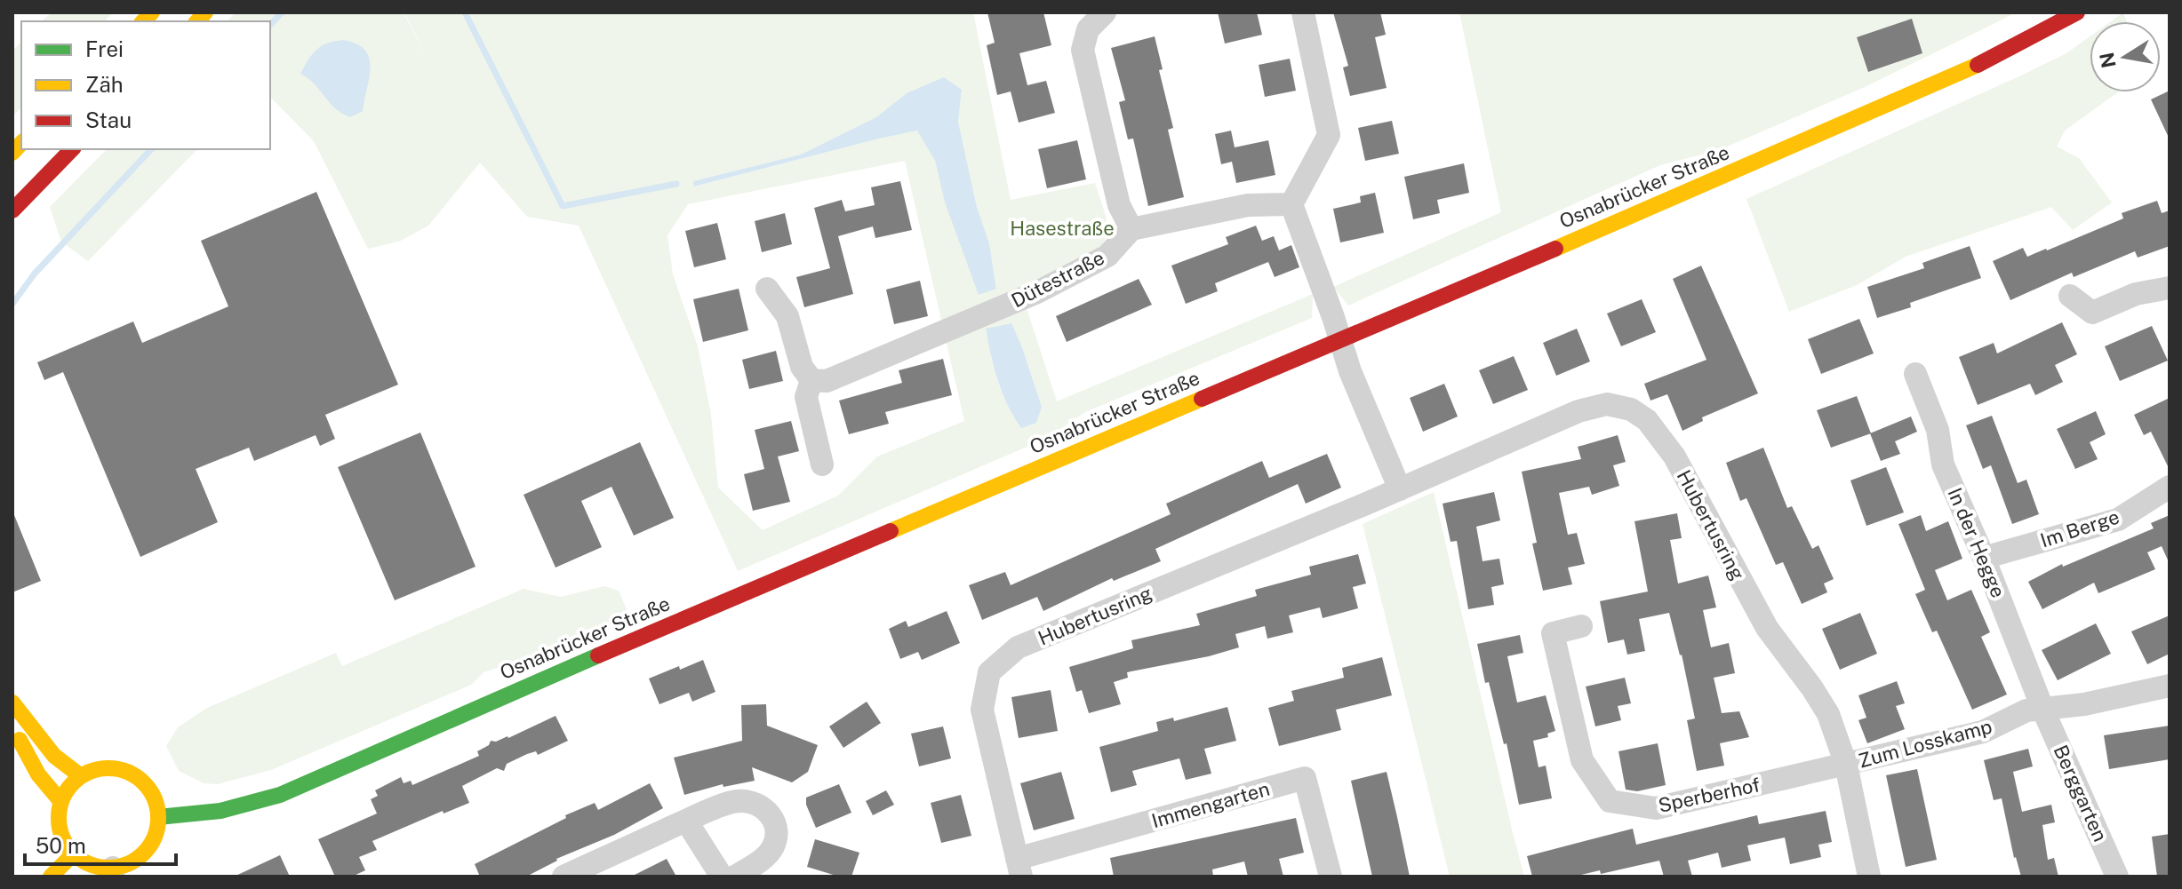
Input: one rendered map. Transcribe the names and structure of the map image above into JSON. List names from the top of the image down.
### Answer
{
  "streets": {
    "main road": ["Osnabrücker Straße"],
    "street": [
      "Dütestraße",
      "Hubertusring",
      "Im Berge",
      "In der Hegge",
      "Zum Losskamp",
      "Berggarten",
      "Sperberhof",
      "Immengarten"
    ]
  },
  "crossings": [
    ["Hubertusring", "Zum Losskamp"],
    ["Hubertusring", "Sperberhof"],
    ["Hubertusring", "Immengarten"],
    ["Im Berge", "In der Hegge"],
    ["In der Hegge", "Zum Losskamp"],
    ["In der Hegge", "Berggarten"],
    ["Zum Losskamp", "Berggarten"],
    ["Zum Losskamp", "Sperberhof"]
  ],
  "parks": ["Hasestraße"],
  "legend": ["Frei", "Zäh", "Stau"],
  "scale_bar": "50 m",
  "north": "left"
}
